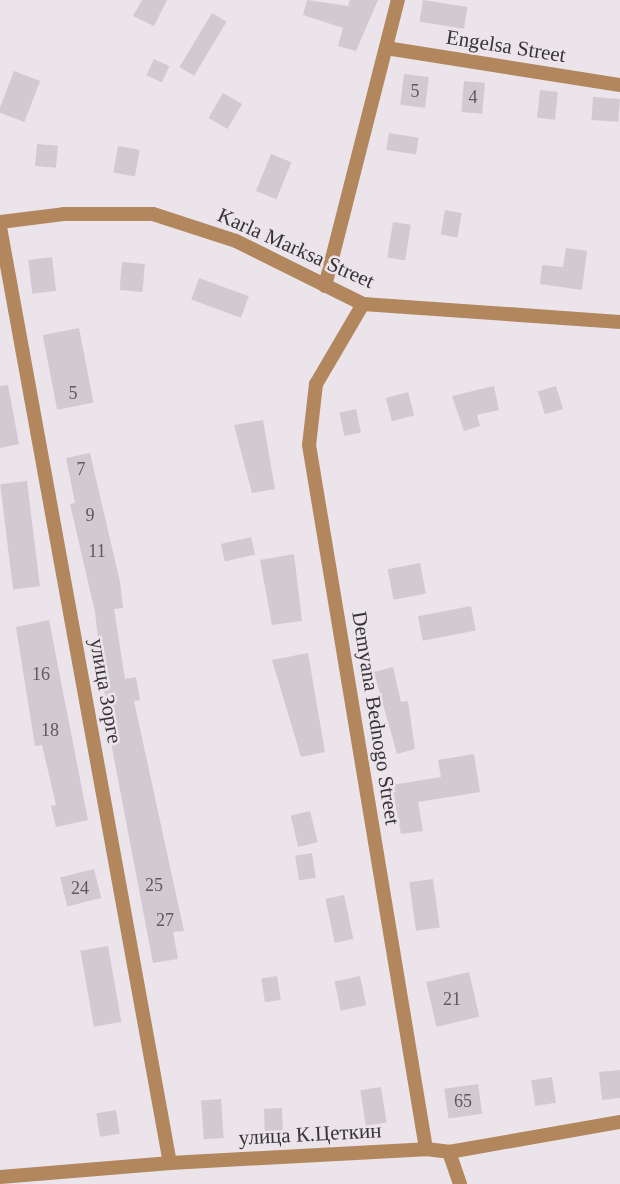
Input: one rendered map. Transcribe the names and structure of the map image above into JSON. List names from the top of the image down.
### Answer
{
  "streets": {
    "street": [
      "Engelsa Street",
      "Karla Marksa Street",
      "улица Зорге",
      "Demyana Bednogo Street",
      "улица К.Цеткин"
    ]
  },
  "crossings": [
    ["Karla Marksa Street", "улица Зорге"],
    ["Karla Marksa Street", "Demyana Bednogo Street"],
    ["улица Зорге", "улица К.Цеткин"],
    ["Demyana Bednogo Street", "улица К.Цеткин"]
  ],
  "house_numbers": [
    "5",
    "4",
    "5",
    "7",
    "9",
    "11",
    "16",
    "18",
    "25",
    "24",
    "27",
    "21",
    "65"
  ]
}
